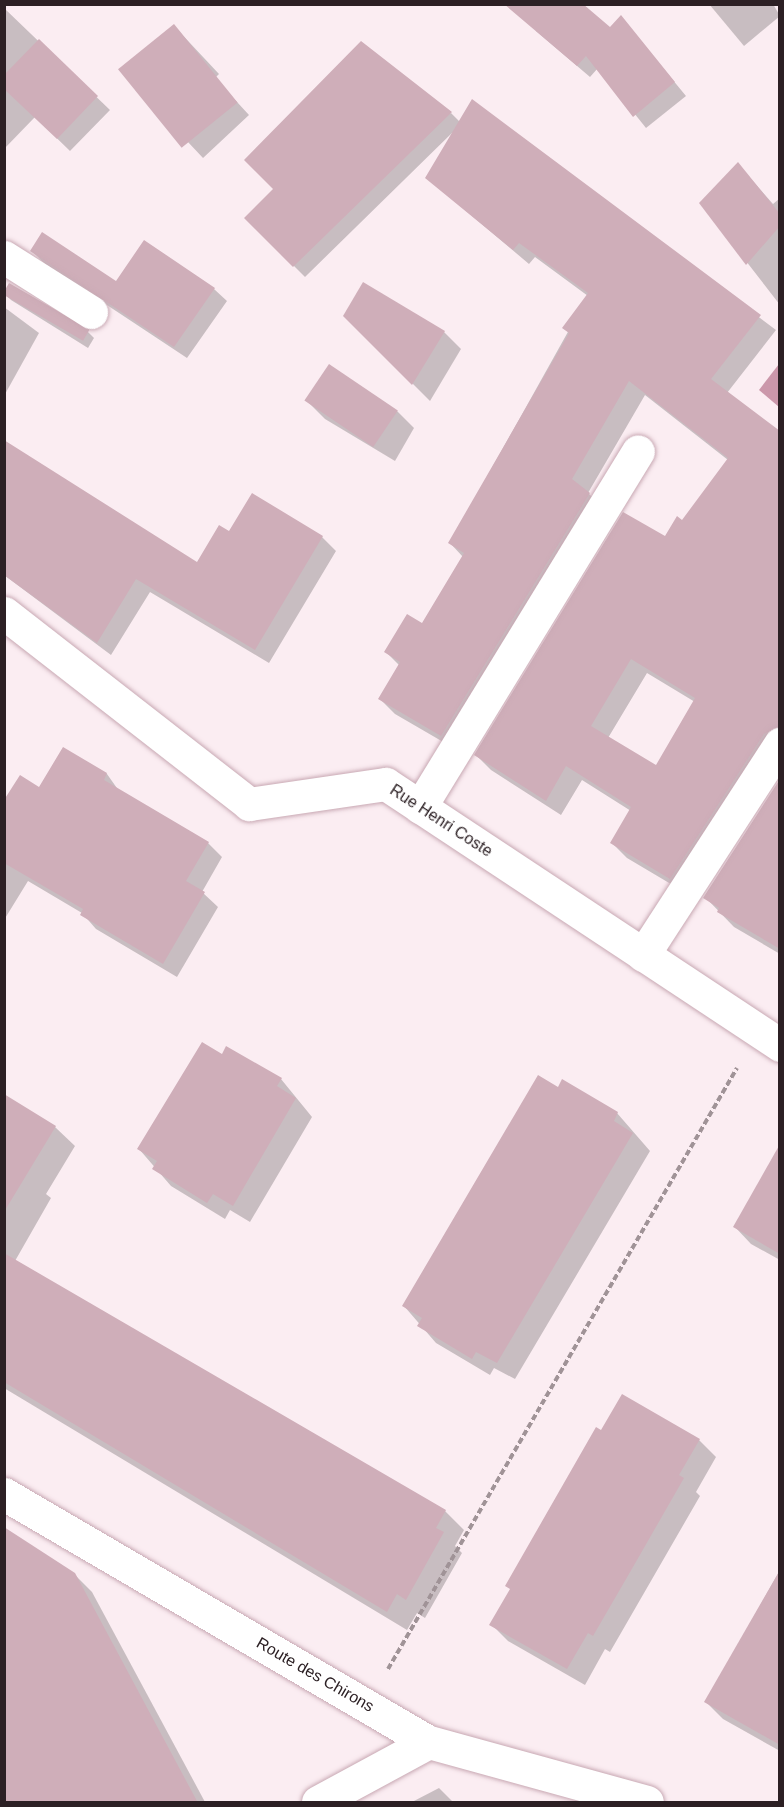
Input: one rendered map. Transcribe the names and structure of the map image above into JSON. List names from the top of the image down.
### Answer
{
  "streets": {
    "street": ["Rue Henri Coste", "Route des Chirons"]
  }
}
